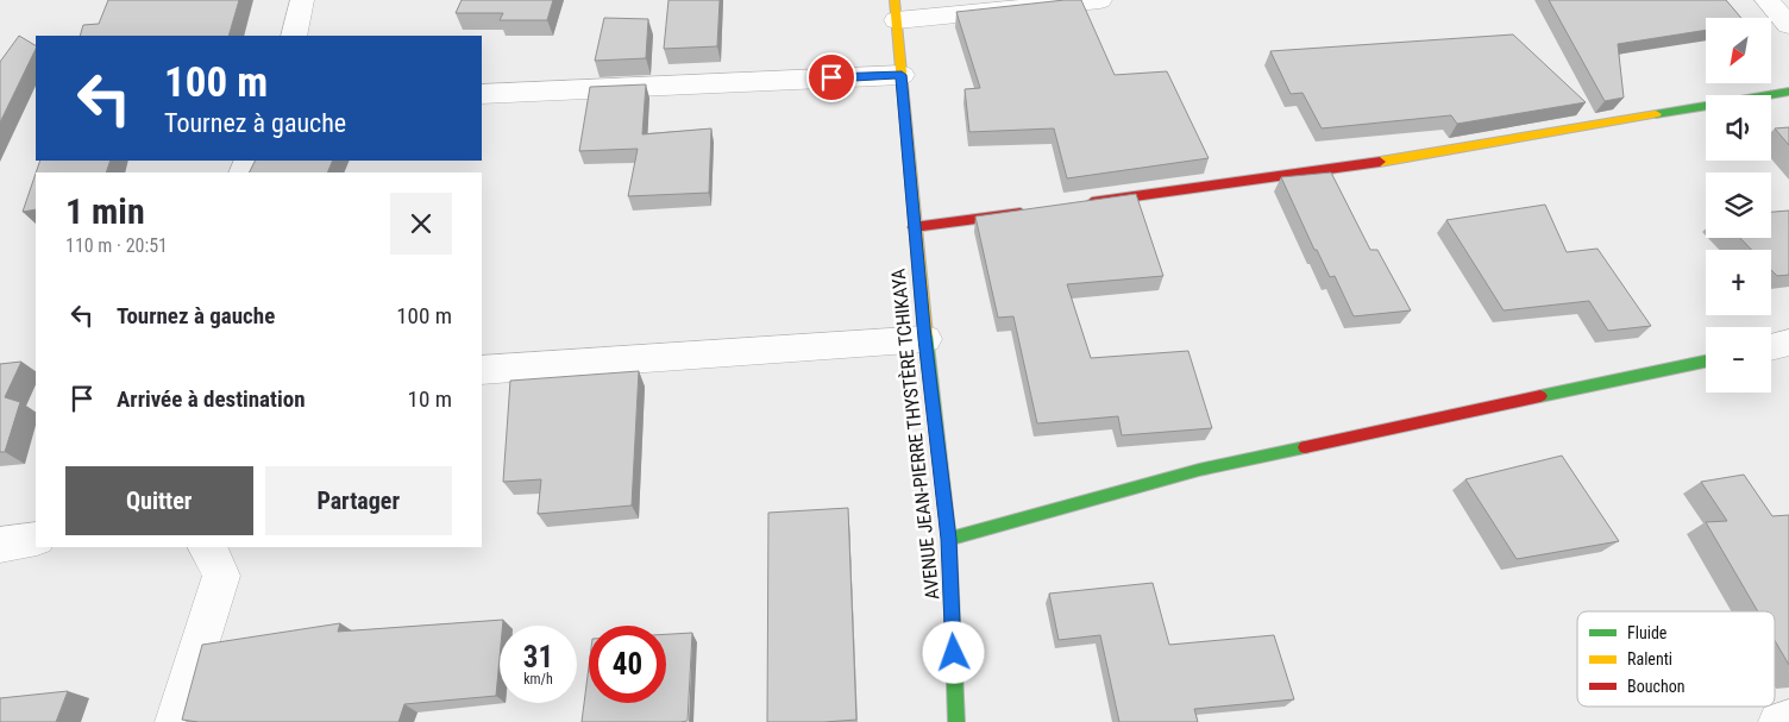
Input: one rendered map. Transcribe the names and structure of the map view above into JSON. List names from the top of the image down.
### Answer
{
  "streets": {
    "street": ["AVENUE JEAN-PIERRE THYSTÈRE TCHIKAYA"]
  },
  "legend": ["Fluide", "Ralenti", "Bouchon"],
  "north": "bottom left",
  "page": {
    "map_buttons": ["+", "−"],
    "turn": ["100 m", "Tournez à gauche"],
    "heading": ["1 min", "110 m · 20:51"],
    "list": [
      {
        "name": "Tournez à gauche",
        "value": "100 m"
      },
      {
        "name": "Arrivée à destination",
        "value": "10 m"
      }
    ],
    "buttons": ["Quitter", "Partager"],
    "speed": "31 km/h",
    "limit": "40"
  }
}
